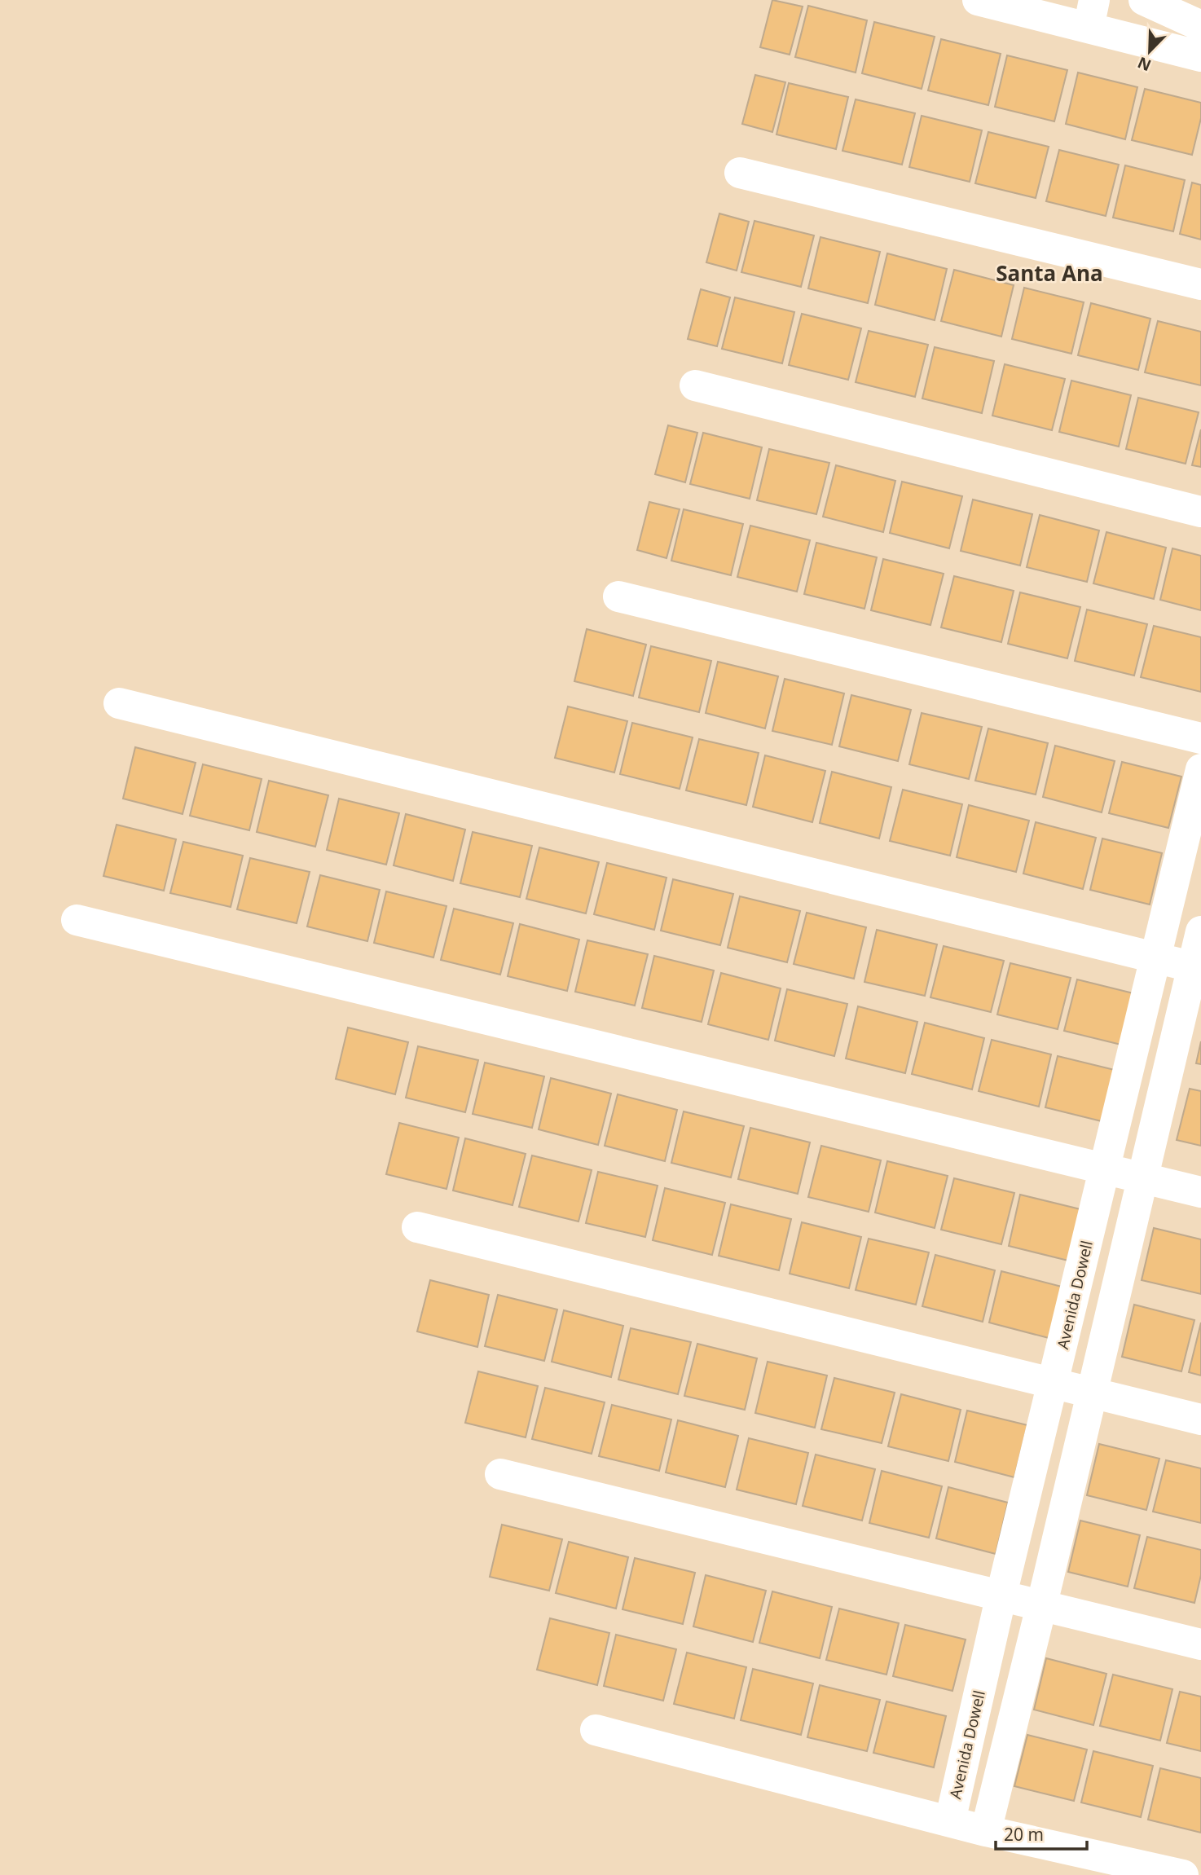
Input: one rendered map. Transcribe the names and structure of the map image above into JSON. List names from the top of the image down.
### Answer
{
  "streets": {
    "street": ["Avenida Dowell"]
  },
  "districts": ["Santa Ana"],
  "scale_bar": "20 m",
  "north": "bottom left"
}
